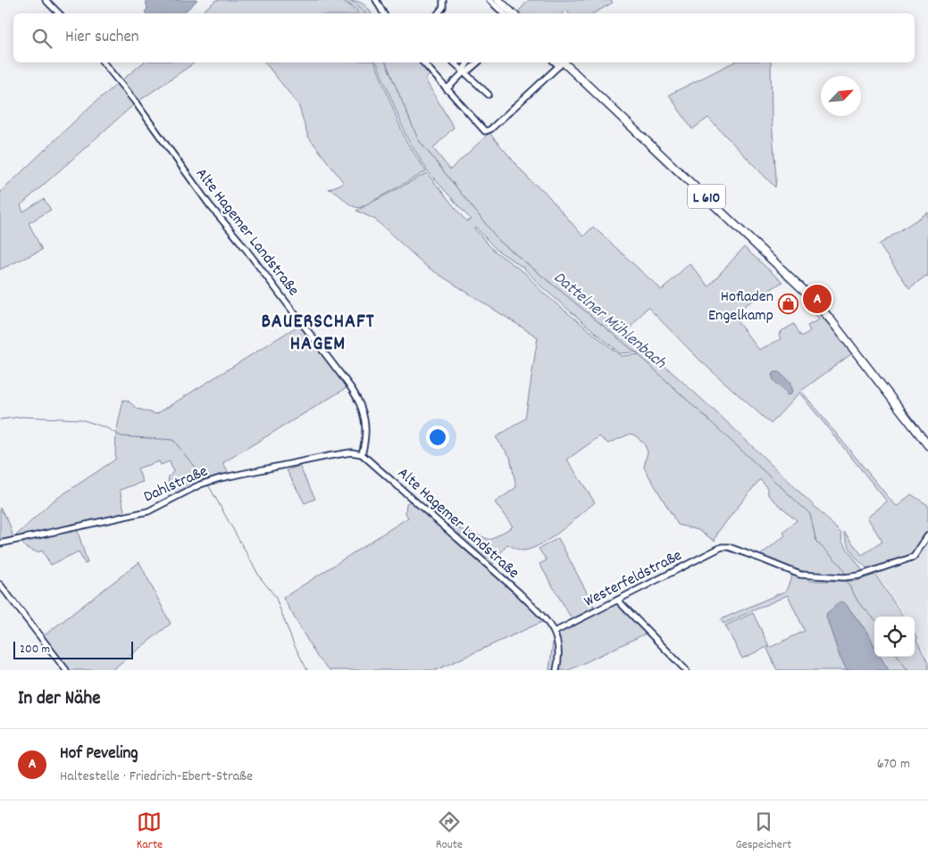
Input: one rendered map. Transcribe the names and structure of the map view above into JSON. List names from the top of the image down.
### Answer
{
  "streets": {
    "main road": ["L 610"],
    "street": ["Alte Hagemer Landstraße", "Dahlstraße", "Westerfeldstraße"]
  },
  "crossings": [
    ["Alte Hagemer Landstraße", "Dahlstraße"],
    ["Alte Hagemer Landstraße", "Westerfeldstraße"]
  ],
  "districts": ["BAUERSCHAFT HAGEM"],
  "water": ["Dattelner Mühlenbach"],
  "places": {
    "shop": ["Hofladen Engelkamp"]
  },
  "scale_bar": "200 m",
  "north": "top right",
  "page": {
    "search": "Hier suchen",
    "pins": "A",
    "scale": "200 m",
    "heading": "In der Nähe",
    "list": [
      {
        "mark": "A",
        "name": "Hof Peveling",
        "note": "Haltestelle · Friedrich-Ebert-Straße",
        "value": "670 m"
      }
    ],
    "nav": ["Karte", "Route", "Gespeichert"]
  }
}
